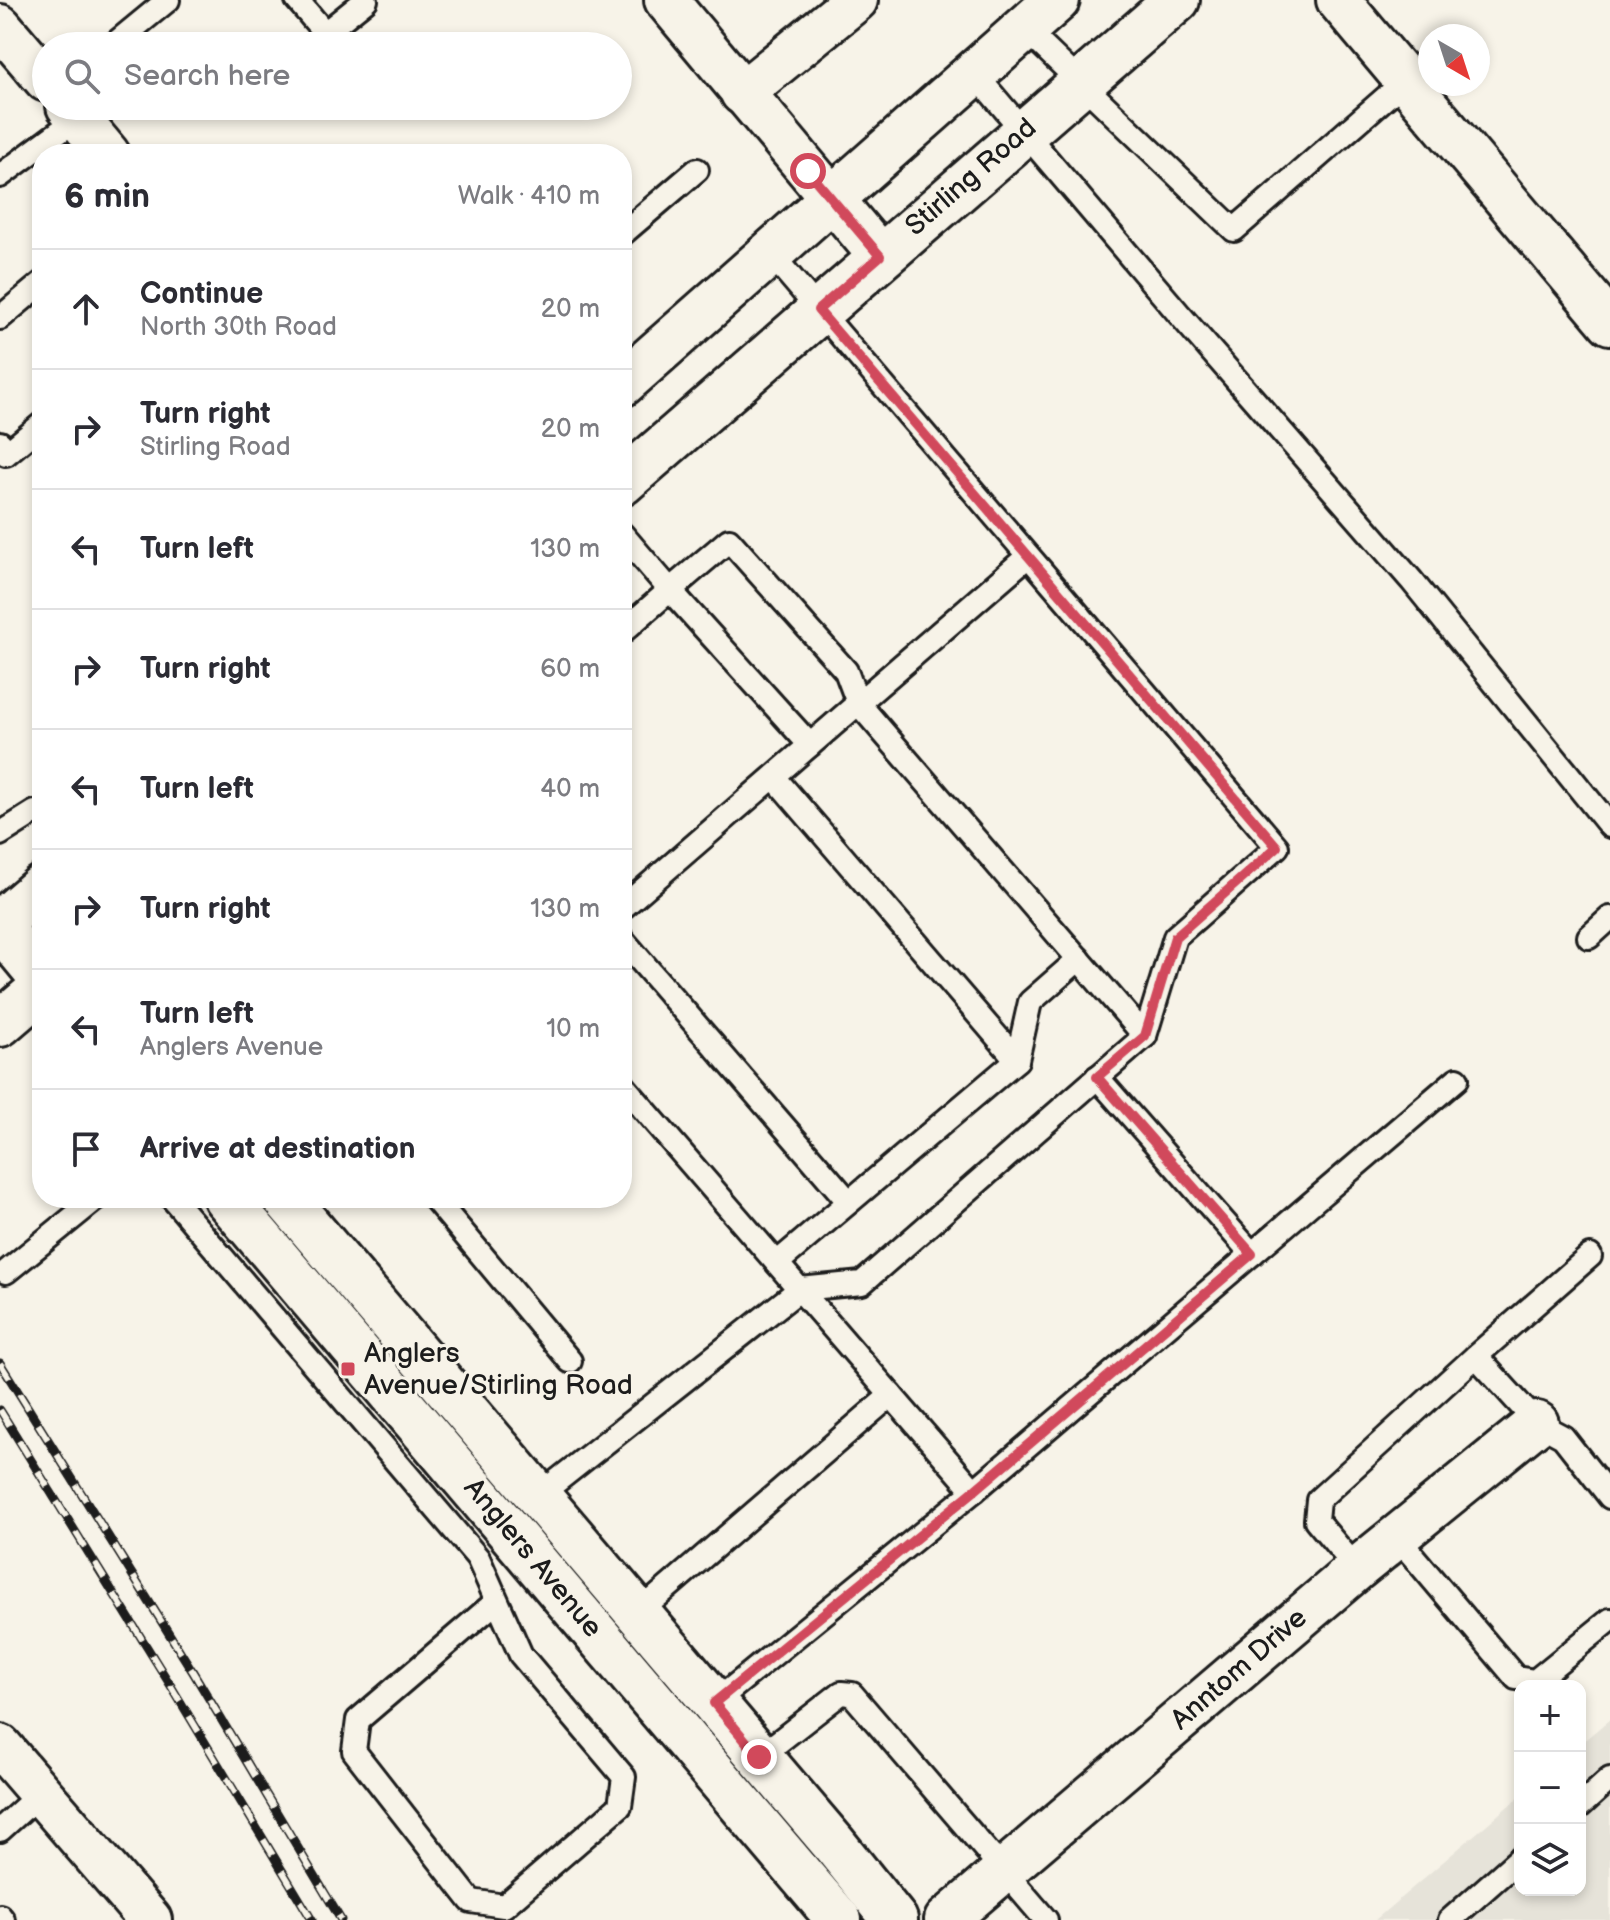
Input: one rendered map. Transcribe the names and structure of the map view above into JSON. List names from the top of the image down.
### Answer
{
  "streets": {
    "street": ["Stirling Road", "Anglers Avenue", "Anntom Drive"]
  },
  "places": {
    "transit": ["Anglers Avenue/Stirling Road"]
  },
  "north": "bottom right",
  "page": {
    "search": "Search here",
    "heading": ["6 min", "Walk · 410 m"],
    "list": [
      ["Continue", "North 30th Road", "20 m"],
      ["Turn right", "Stirling Road", "20 m"],
      ["Turn left", "130 m"],
      ["Turn right", "60 m"],
      ["Turn left", "40 m"],
      ["Turn right", "130 m"],
      ["Turn left", "Anglers Avenue", "10 m"],
      "Arrive at destination"
    ],
    "map_buttons": ["+", "−"]
  }
}
